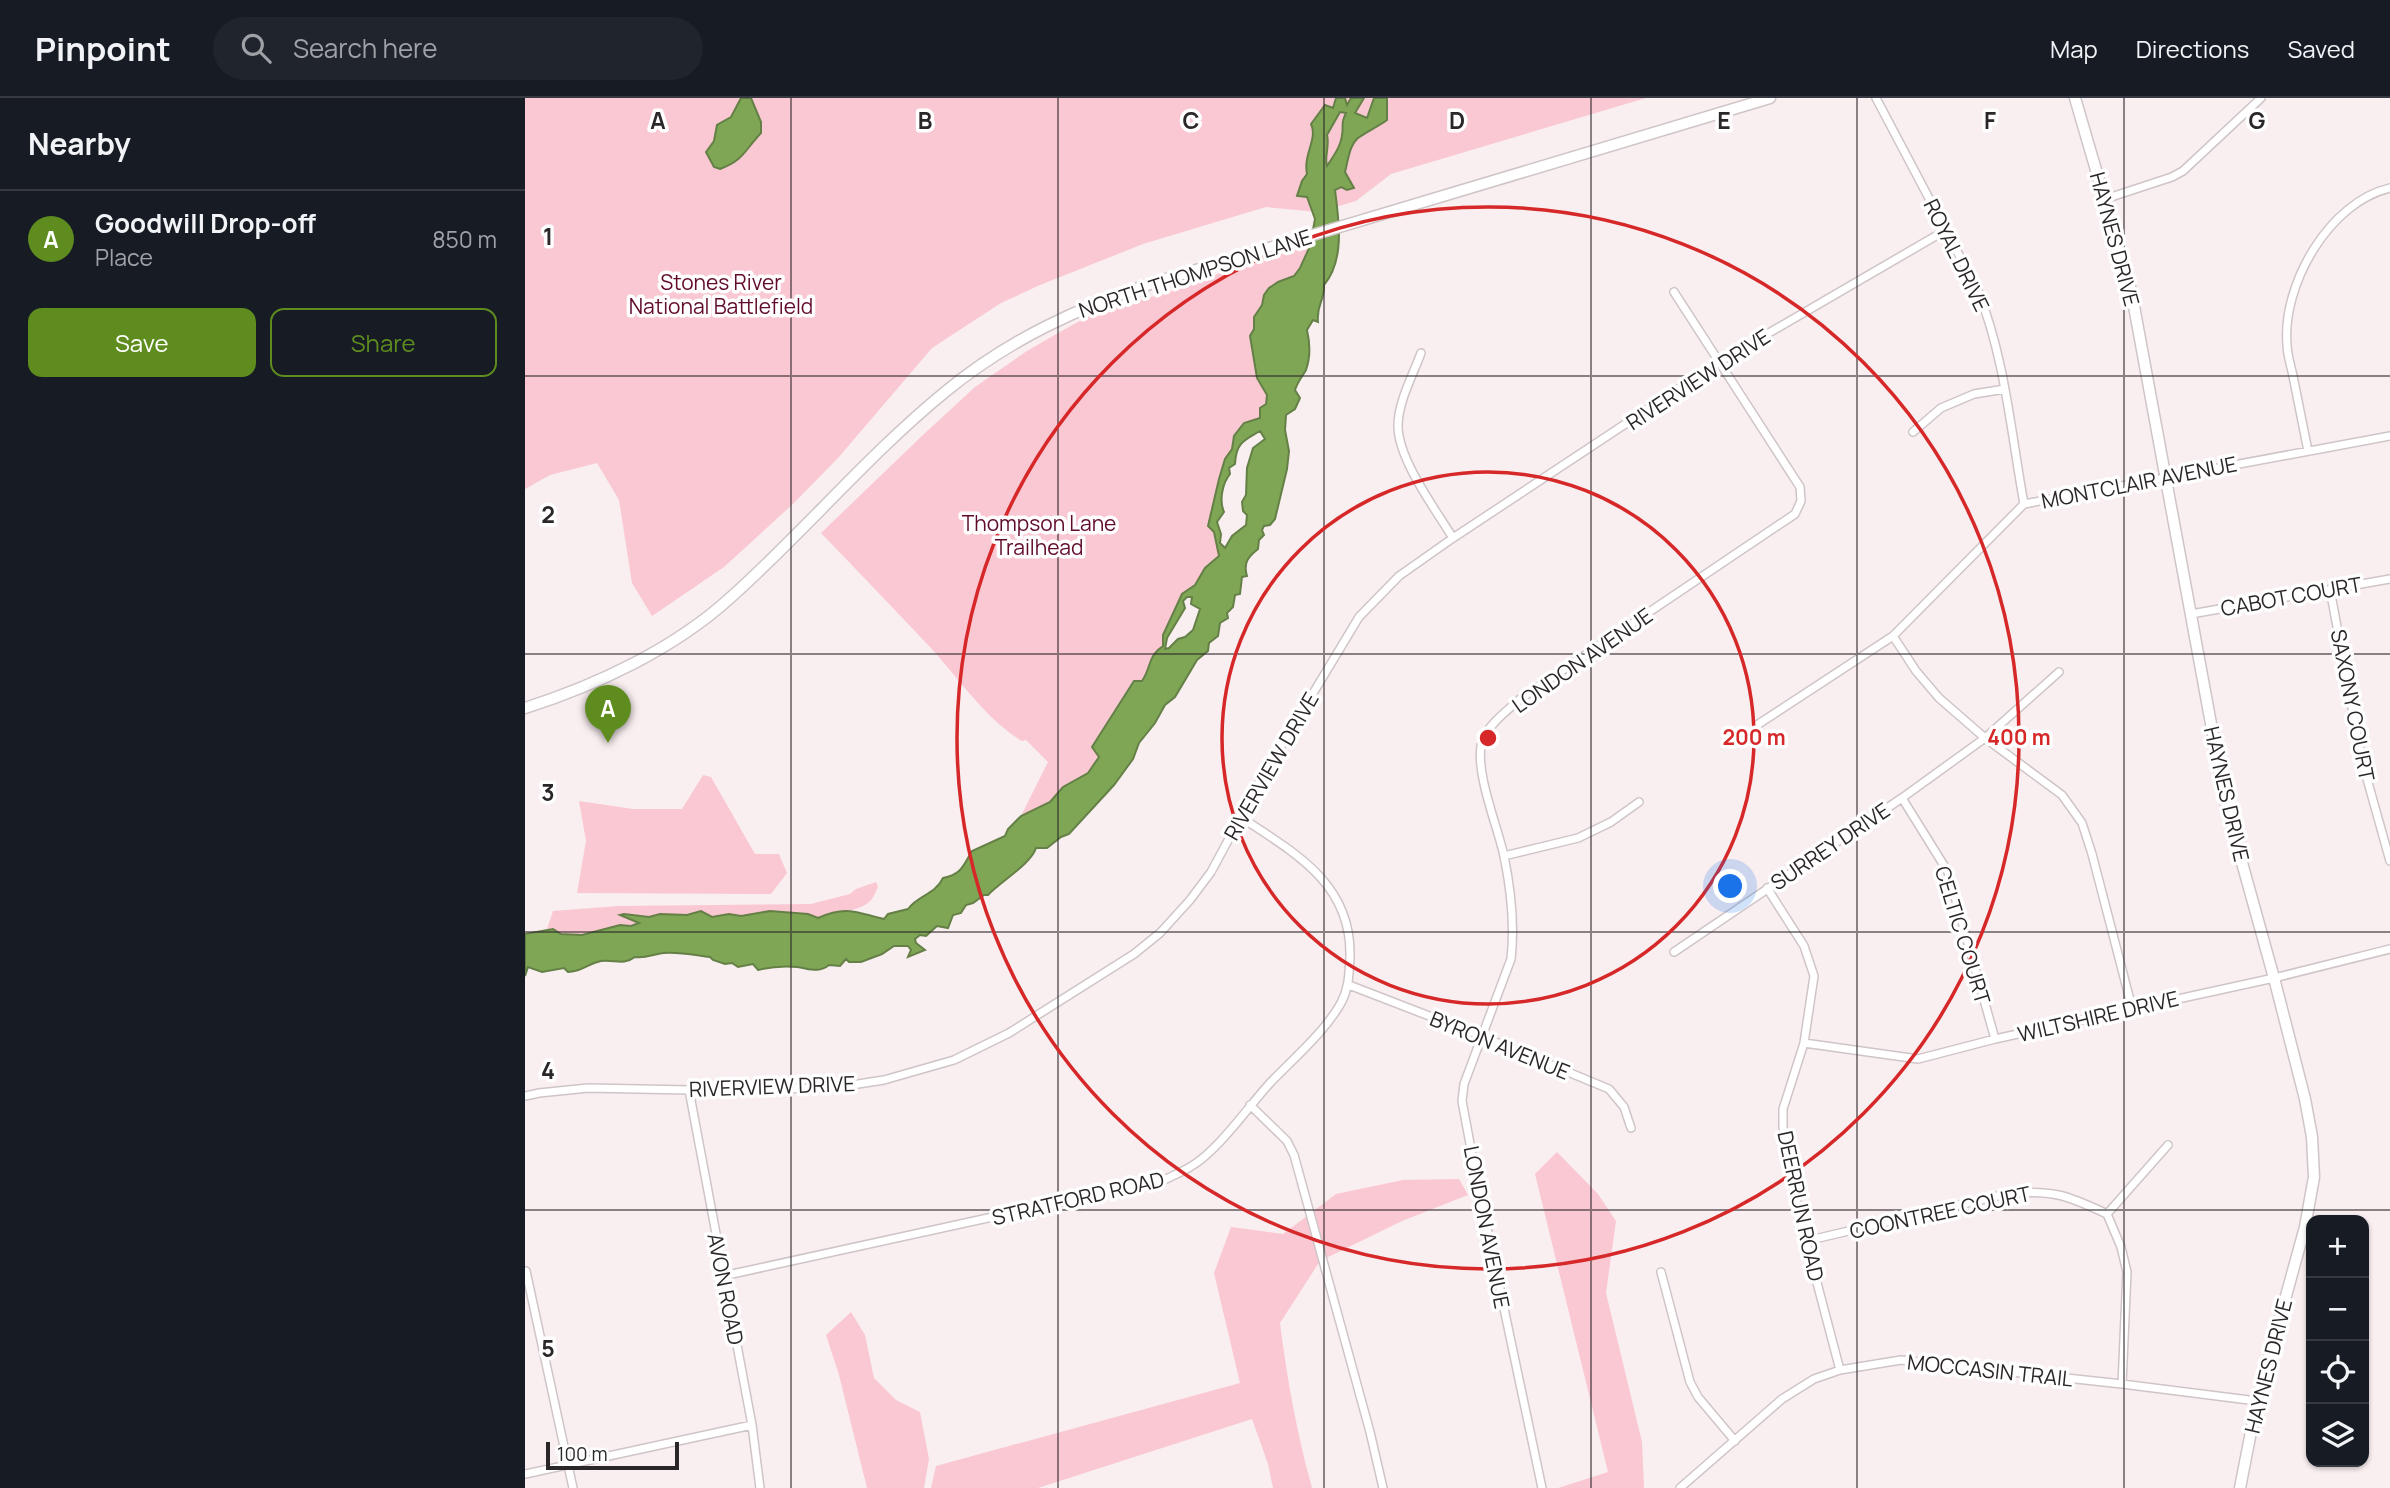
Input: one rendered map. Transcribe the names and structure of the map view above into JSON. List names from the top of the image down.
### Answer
{
  "streets": {
    "street": [
      "HAYNES DRIVE",
      "ROYAL DRIVE",
      "NORTH THOMPSON LANE",
      "RIVERVIEW DRIVE",
      "MONTCLAIR AVENUE",
      "CABOT COURT",
      "LONDON AVENUE",
      "SAXONY COURT",
      "SURREY DRIVE",
      "CELTIC COURT",
      "WILTSHIRE DRIVE",
      "BYRON AVENUE",
      "STRATFORD ROAD",
      "DEERRUN ROAD",
      "COONTREE COURT",
      "AVON ROAD",
      "MOCCASIN TRAIL"
    ]
  },
  "crossings": [
    ["HAYNES DRIVE", "MONTCLAIR AVENUE"],
    ["HAYNES DRIVE", "CABOT COURT"],
    ["HAYNES DRIVE", "WILTSHIRE DRIVE"],
    ["HAYNES DRIVE", "MOCCASIN TRAIL"],
    ["ROYAL DRIVE", "RIVERVIEW DRIVE"],
    ["ROYAL DRIVE", "MONTCLAIR AVENUE"],
    ["RIVERVIEW DRIVE", "LONDON AVENUE"],
    ["RIVERVIEW DRIVE", "STRATFORD ROAD"],
    ["RIVERVIEW DRIVE", "AVON ROAD"],
    ["CABOT COURT", "SAXONY COURT"],
    ["LONDON AVENUE", "BYRON AVENUE"],
    ["SURREY DRIVE", "CELTIC COURT"],
    ["SURREY DRIVE", "DEERRUN ROAD"],
    ["CELTIC COURT", "WILTSHIRE DRIVE"],
    ["WILTSHIRE DRIVE", "DEERRUN ROAD"],
    ["BYRON AVENUE", "STRATFORD ROAD"],
    ["STRATFORD ROAD", "AVON ROAD"],
    ["DEERRUN ROAD", "COONTREE COURT"],
    ["DEERRUN ROAD", "MOCCASIN TRAIL"]
  ],
  "parks": ["Stones River National Battlefield", "Thompson Lane Trailhead"],
  "scale_bar": "100 m",
  "page": {
    "header": "Pinpoint",
    "search": "Search here",
    "nav": ["Map", "Directions", "Saved"],
    "heading": "Nearby",
    "list": [
      {
        "mark": "A",
        "name": "Goodwill Drop-off",
        "note": "Place",
        "value": "850 m"
      }
    ],
    "buttons": ["Save", "Share"],
    "pins": "A",
    "map_buttons": ["+", "−"],
    "scale": "100 m"
  },
  "grid": {
    "columns": [
      "A",
      "B",
      "C",
      "D",
      "E",
      "F",
      "G"
    ],
    "rows": [
      "1",
      "2",
      "3",
      "4",
      "5"
    ]
  },
  "rings": ["200 m", "400 m"]
}
